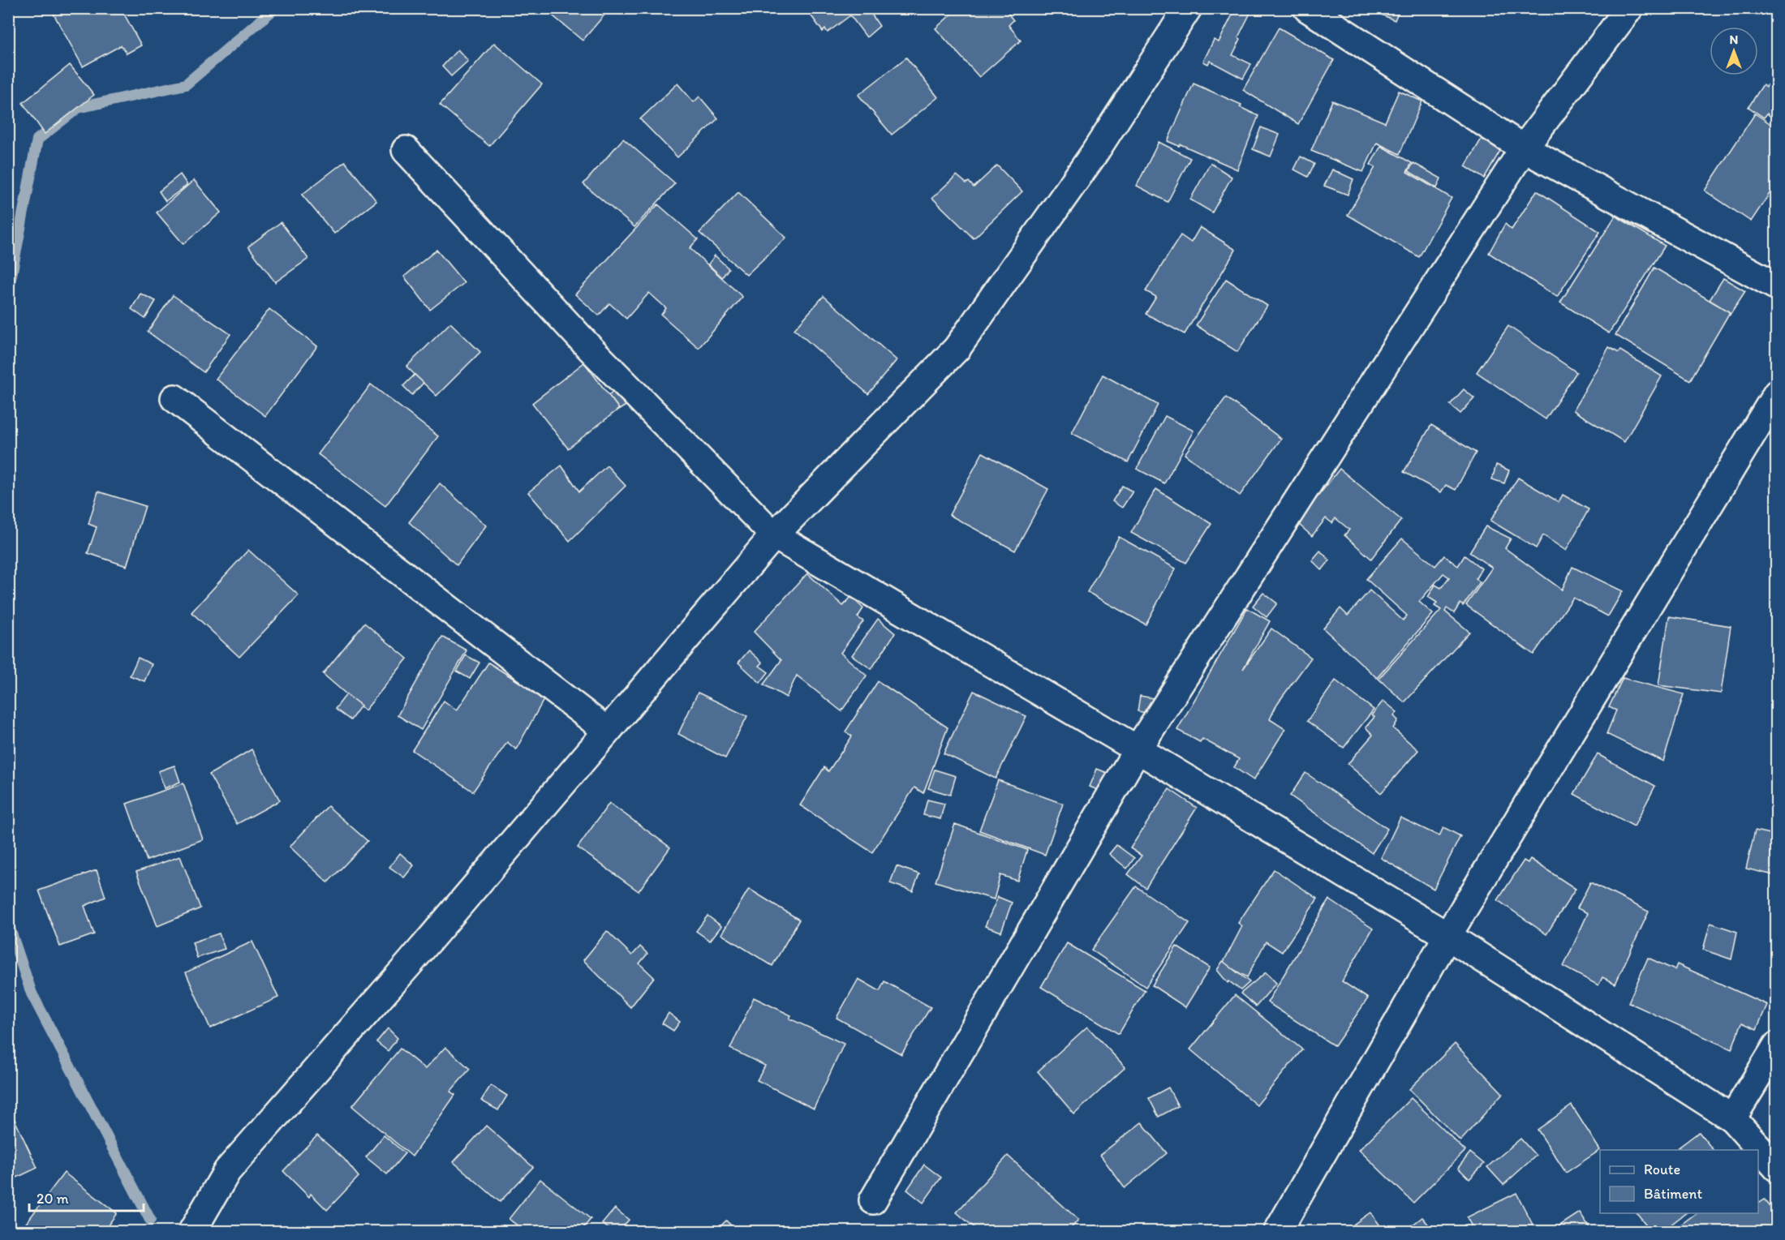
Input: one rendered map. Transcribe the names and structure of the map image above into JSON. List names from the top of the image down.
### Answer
{
  "legend": ["Route", "Bâtiment"],
  "scale_bar": "20 m",
  "north": "top"
}
